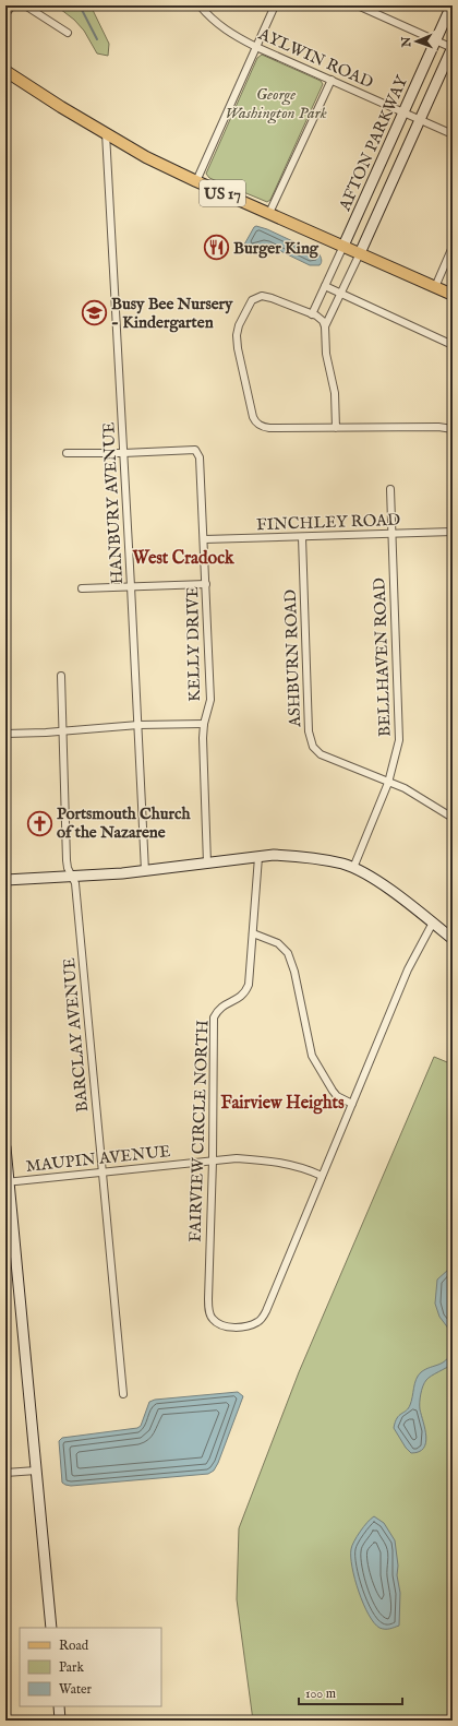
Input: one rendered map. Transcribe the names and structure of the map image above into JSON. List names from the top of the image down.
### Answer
{
  "streets": {
    "main road": ["US 17"],
    "street": [
      "AYLWIN ROAD",
      "AFTON PARKWAY",
      "HANBURY AVENUE",
      "FINCHLEY ROAD",
      "KELLY DRIVE",
      "BELLHAVEN ROAD",
      "ASHBURN ROAD",
      "BARCLAY AVENUE",
      "FAIRVIEW CIRCLE NORTH",
      "MAUPIN AVENUE"
    ]
  },
  "crossings": [
    ["AYLWIN ROAD", "AFTON PARKWAY"],
    ["AFTON PARKWAY", "US 17"],
    ["US 17", "HANBURY AVENUE"],
    ["HANBURY AVENUE", "KELLY DRIVE"],
    ["FINCHLEY ROAD", "KELLY DRIVE"],
    ["FINCHLEY ROAD", "BELLHAVEN ROAD"],
    ["FINCHLEY ROAD", "ASHBURN ROAD"],
    ["BELLHAVEN ROAD", "ASHBURN ROAD"],
    ["BARCLAY AVENUE", "MAUPIN AVENUE"],
    ["FAIRVIEW CIRCLE NORTH", "MAUPIN AVENUE"]
  ],
  "districts": ["West Cradock", "Fairview Heights"],
  "parks": ["George Washington Park"],
  "places": {
    "restaurant": ["Burger King"],
    "school or university": ["Busy Bee Nursery - Kindergarten"],
    "church": ["Portsmouth Church of the Nazarene"]
  },
  "legend": ["Road", "Park", "Water"],
  "scale_bar": "100 m",
  "north": "left"
}
